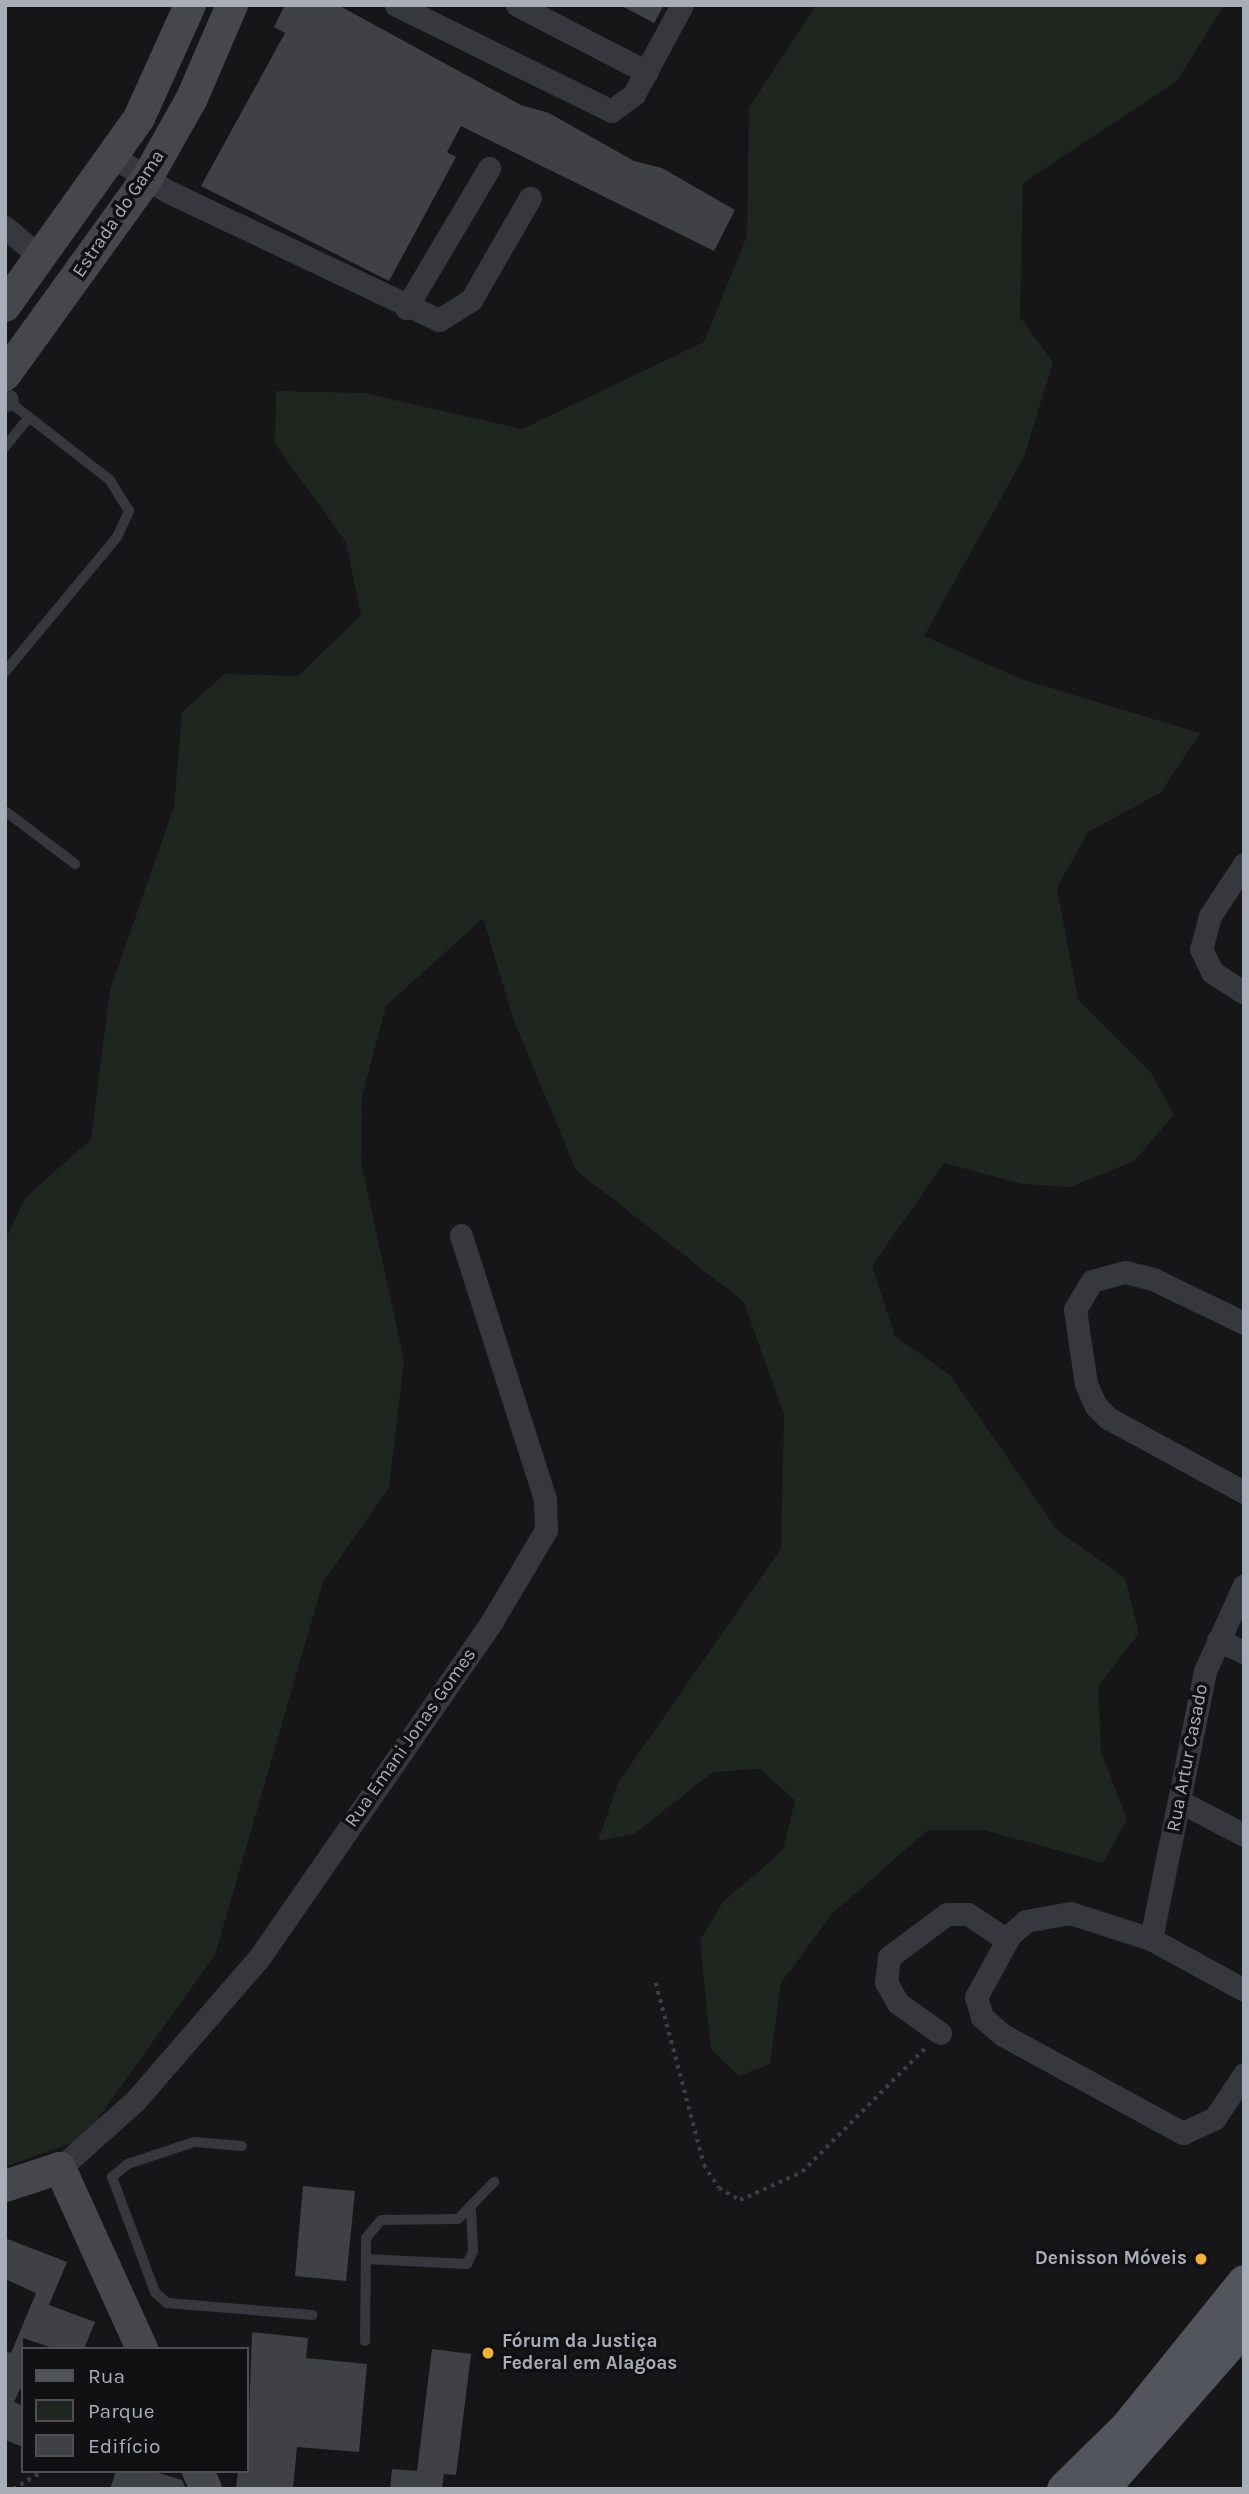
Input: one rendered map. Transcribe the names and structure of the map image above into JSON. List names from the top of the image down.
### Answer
{
  "streets": {
    "street": ["Estrada do Gama", "Rua Emani Jonas Gomes", "Rua Artur Casado"]
  },
  "places": ["Denisson Móveis", "Fórum da Justiça Federal em Alagoas"],
  "legend": ["Rua", "Parque", "Edifício"]
}
